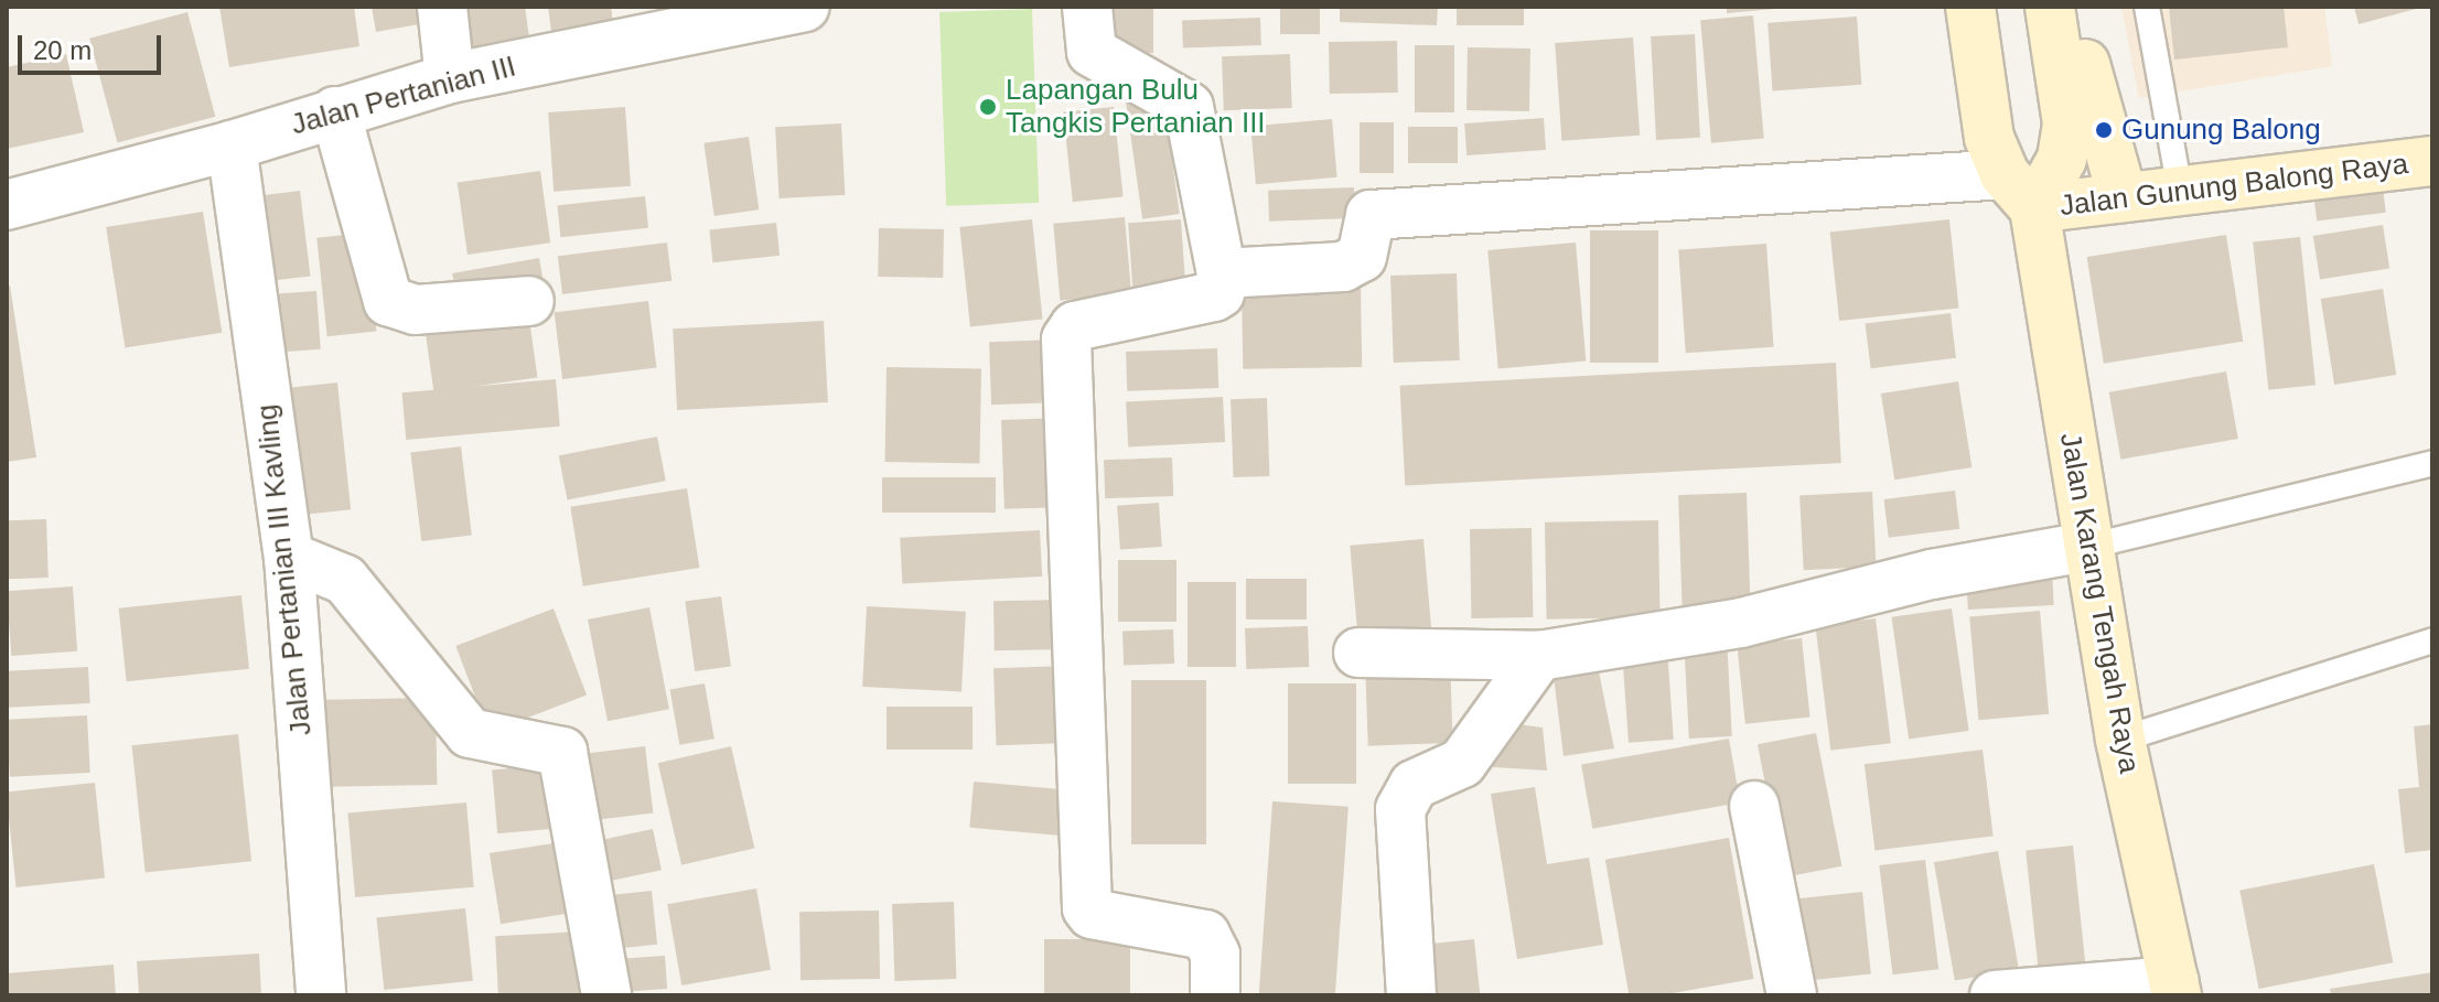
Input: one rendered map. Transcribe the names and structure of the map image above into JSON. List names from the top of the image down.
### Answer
{
  "streets": {
    "main road": ["Jalan Gunung Balong Raya", "Jalan Karang Tengah Raya"],
    "street": ["Jalan Pertanian III", "Jalan Pertanian III Kavling"]
  },
  "crossings": [
    ["Jalan Pertanian III", "Jalan Pertanian III Kavling"],
    ["Jalan Gunung Balong Raya", "Jalan Karang Tengah Raya"]
  ],
  "places": ["Lapangan Bulu Tangkis Pertanian III", "Gunung Balong"],
  "scale_bar": "20 m"
}
